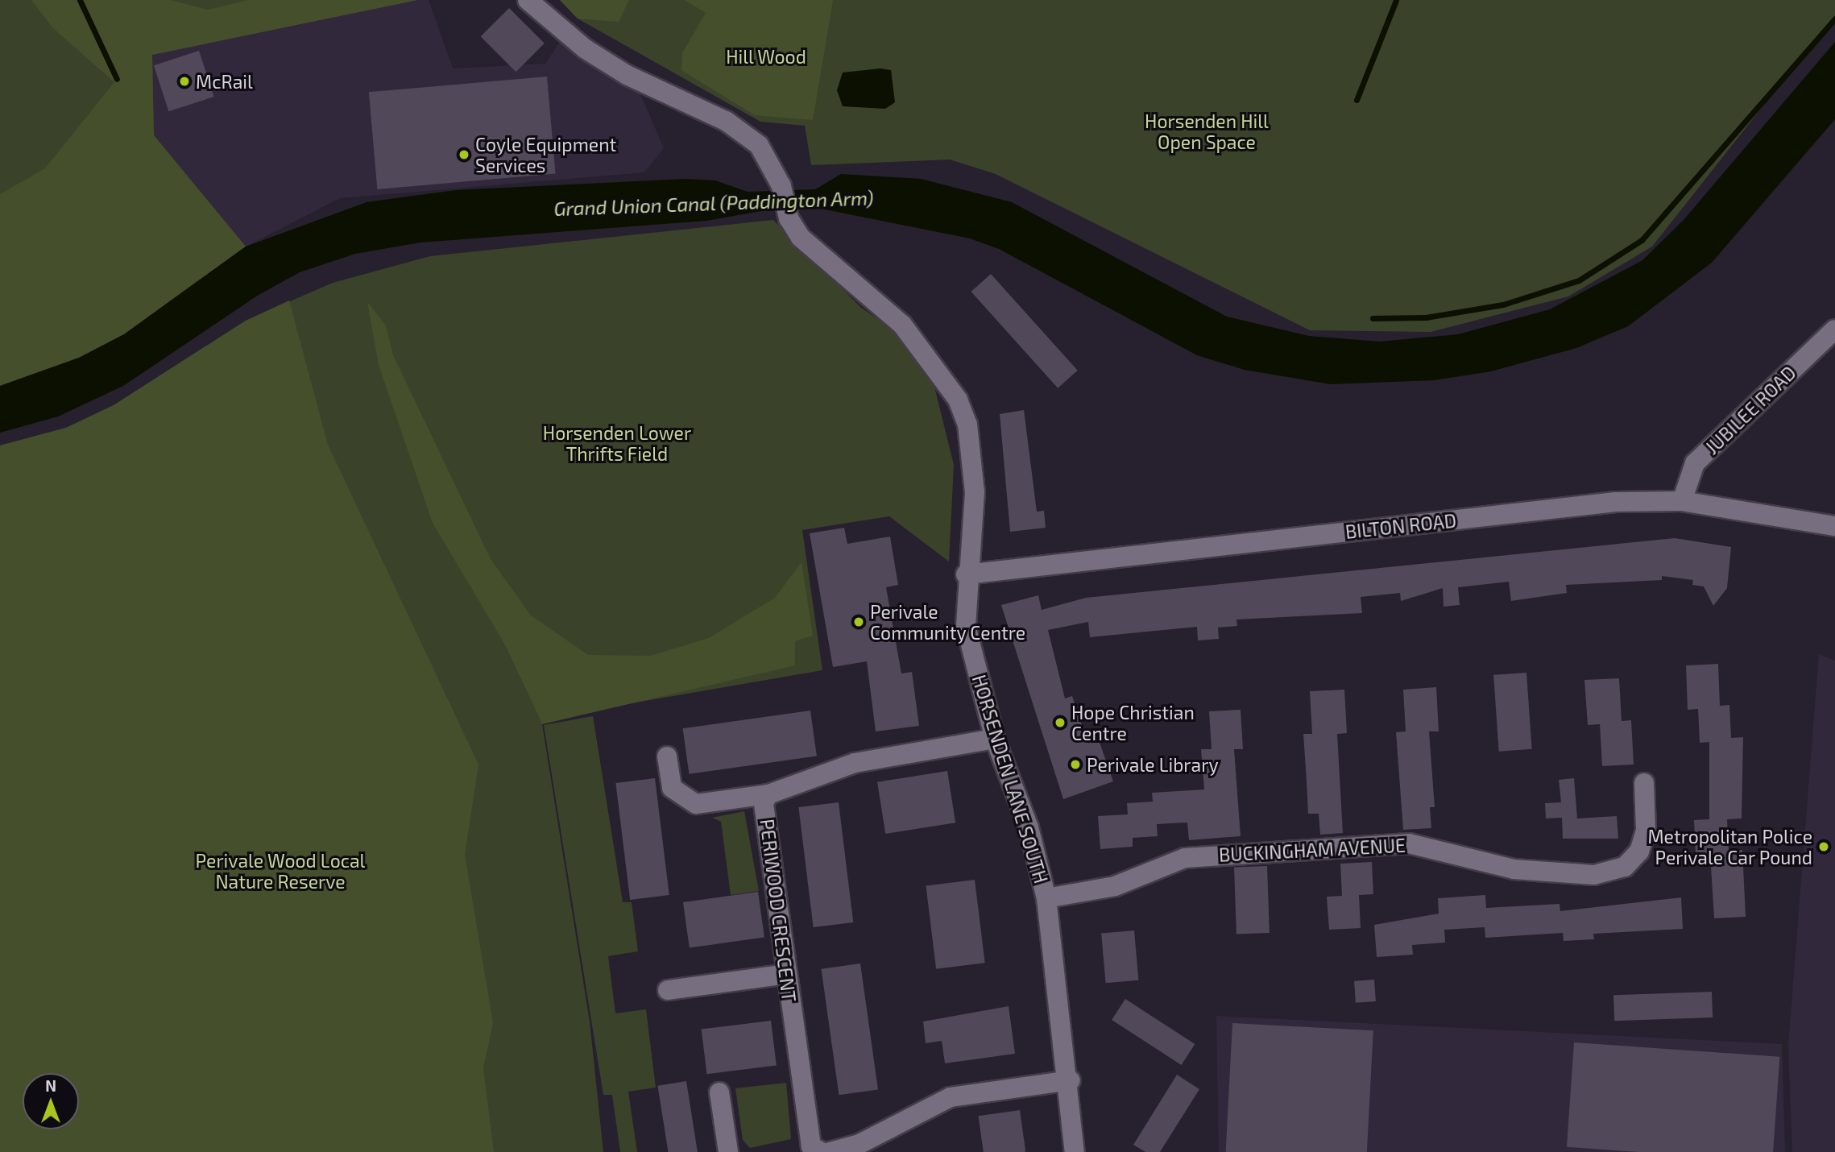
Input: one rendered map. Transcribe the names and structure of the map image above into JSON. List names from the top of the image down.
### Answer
{
  "streets": {
    "street": [
      "JUBILEE ROAD",
      "BILTON ROAD",
      "HORSENDEN LANE SOUTH",
      "BUCKINGHAM AVENUE",
      "PERIWOOD CRESCENT"
    ]
  },
  "crossings": [
    ["JUBILEE ROAD", "BILTON ROAD"],
    ["BILTON ROAD", "HORSENDEN LANE SOUTH"],
    ["HORSENDEN LANE SOUTH", "BUCKINGHAM AVENUE"],
    ["HORSENDEN LANE SOUTH", "PERIWOOD CRESCENT"]
  ],
  "water": ["Grand Union Canal (Paddington Arm)"],
  "parks": [
    "Hill Wood",
    "Horsenden Hill Open Space",
    "Horsenden Lower Thrifts Field",
    "Perivale Wood Local Nature Reserve"
  ],
  "places": [
    "McRail",
    "Coyle Equipment Services",
    "Perivale Community Centre",
    "Hope Christian Centre",
    "Perivale Library",
    "Metropolitan Police Perivale Car Pound"
  ],
  "north": "top"
}
